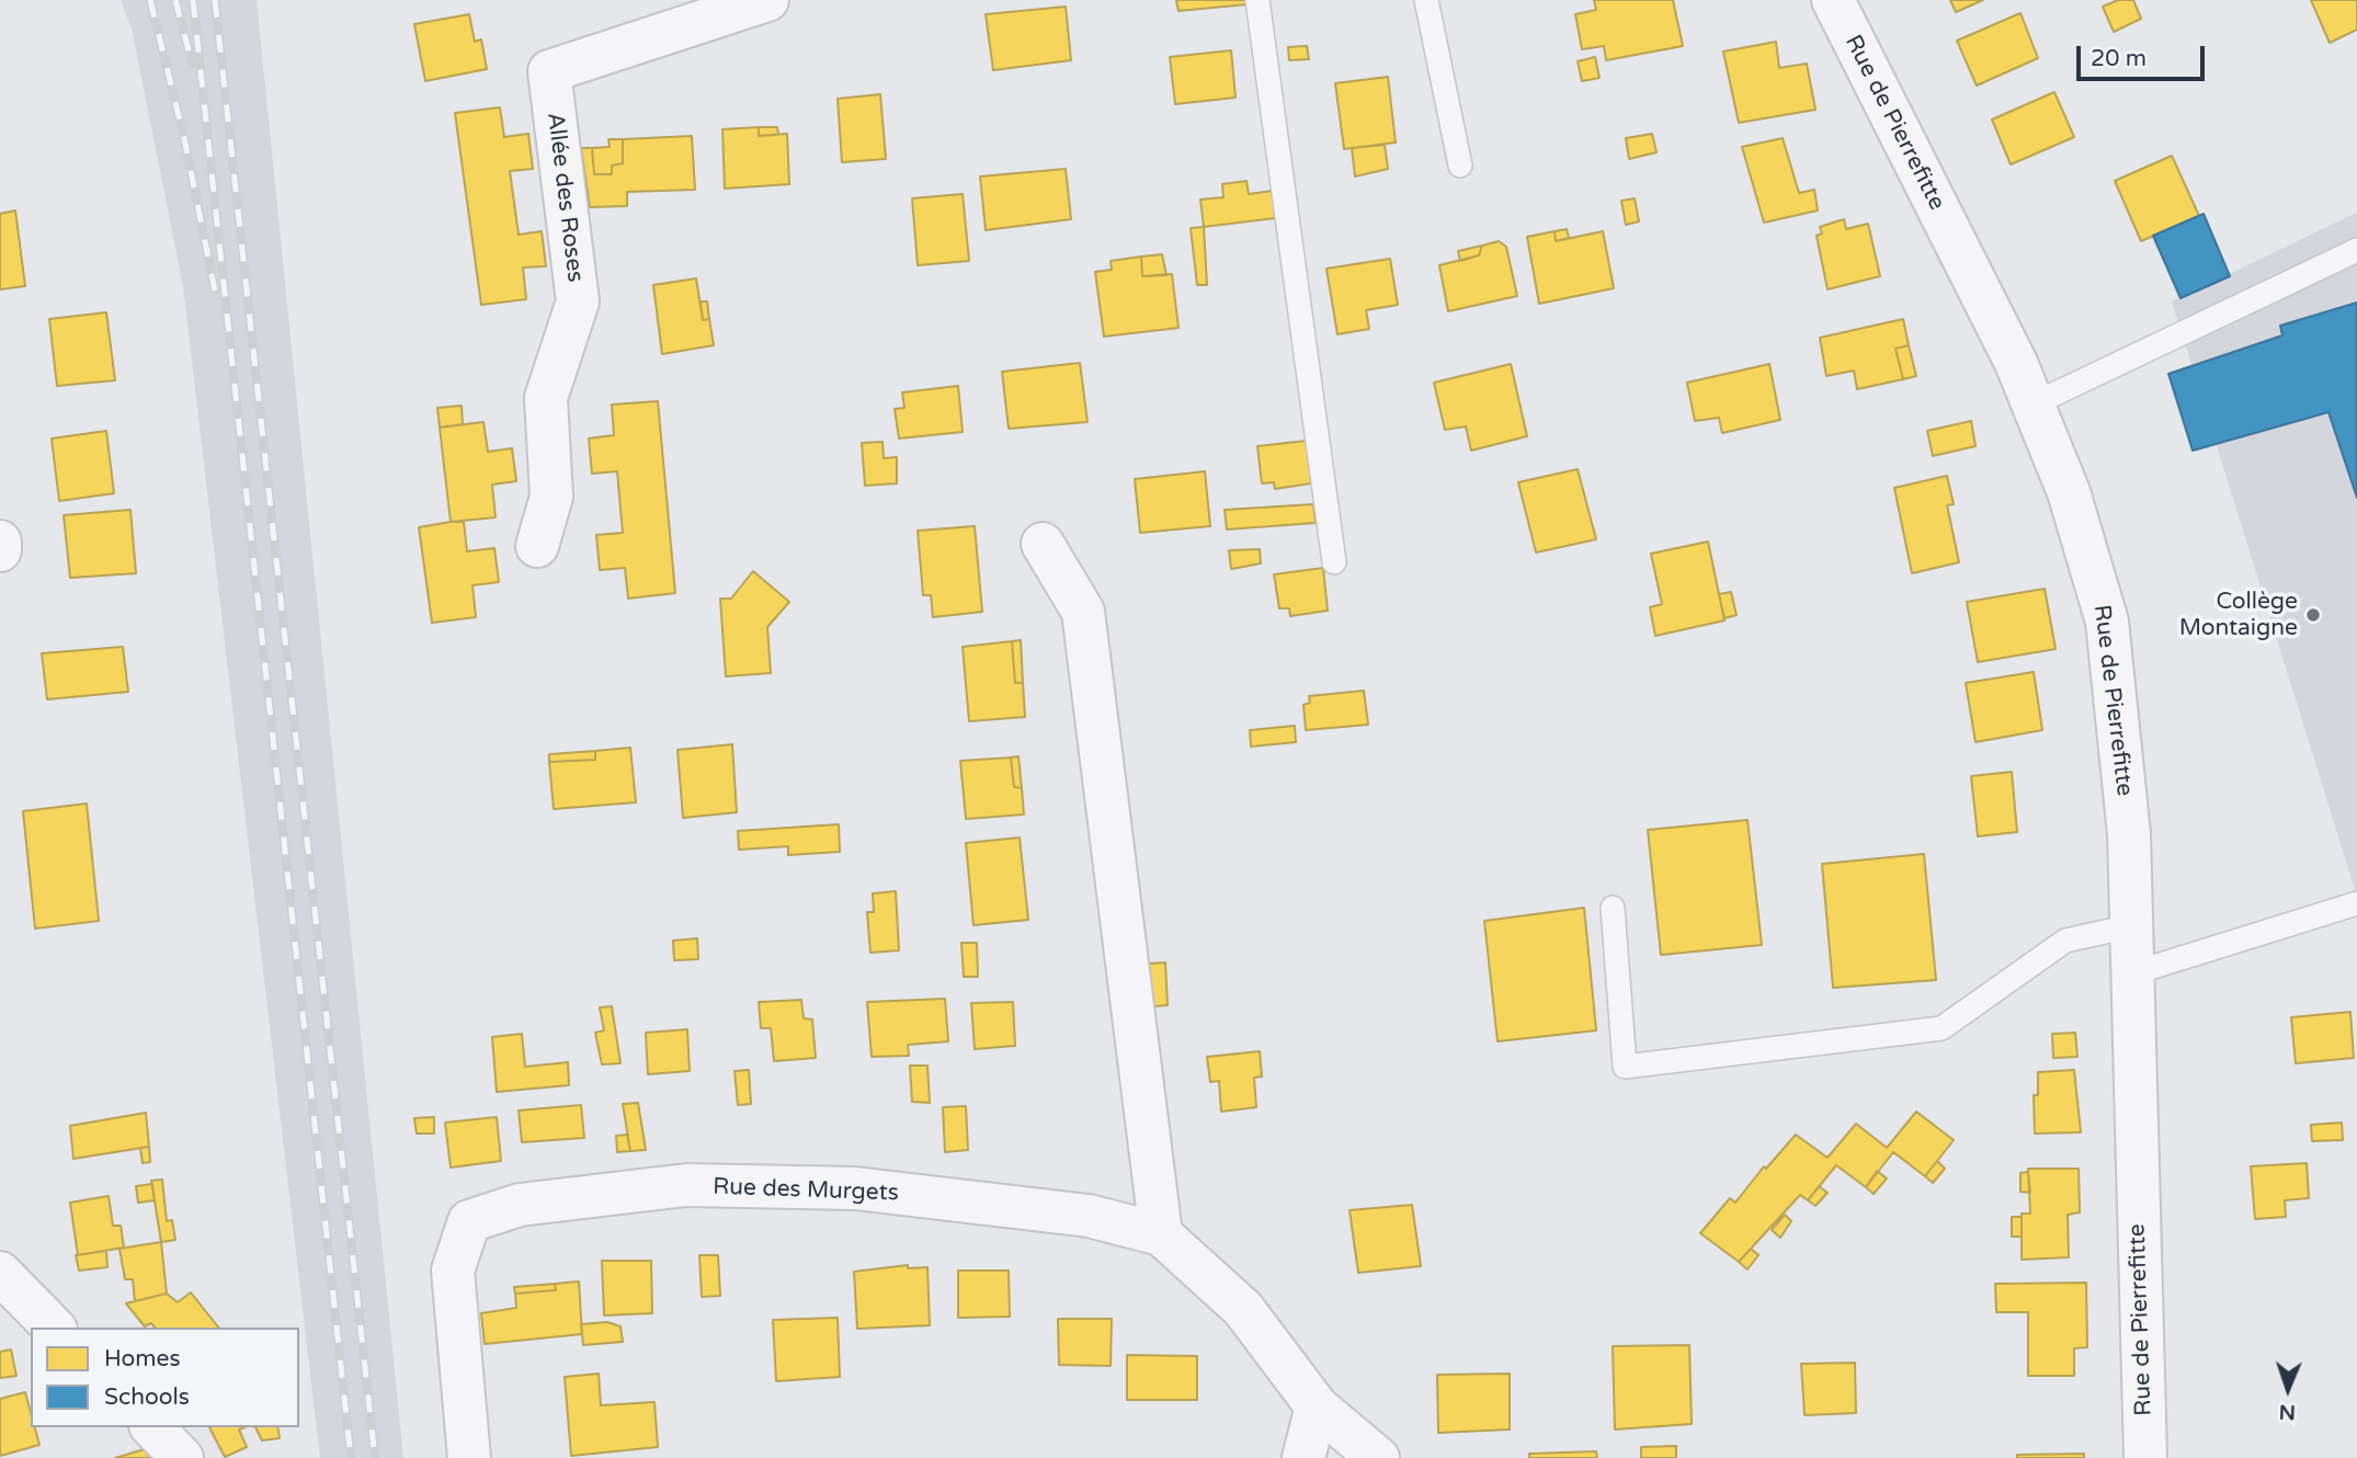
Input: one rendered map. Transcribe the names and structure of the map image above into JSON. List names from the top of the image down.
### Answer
{
  "streets": {
    "street": ["Rue de Pierrefitte", "Allée des Roses", "Rue des Murgets"]
  },
  "places": ["Collège Montaigne"],
  "legend": ["Homes", "Schools"],
  "scale_bar": "20 m",
  "north": "bottom"
}
